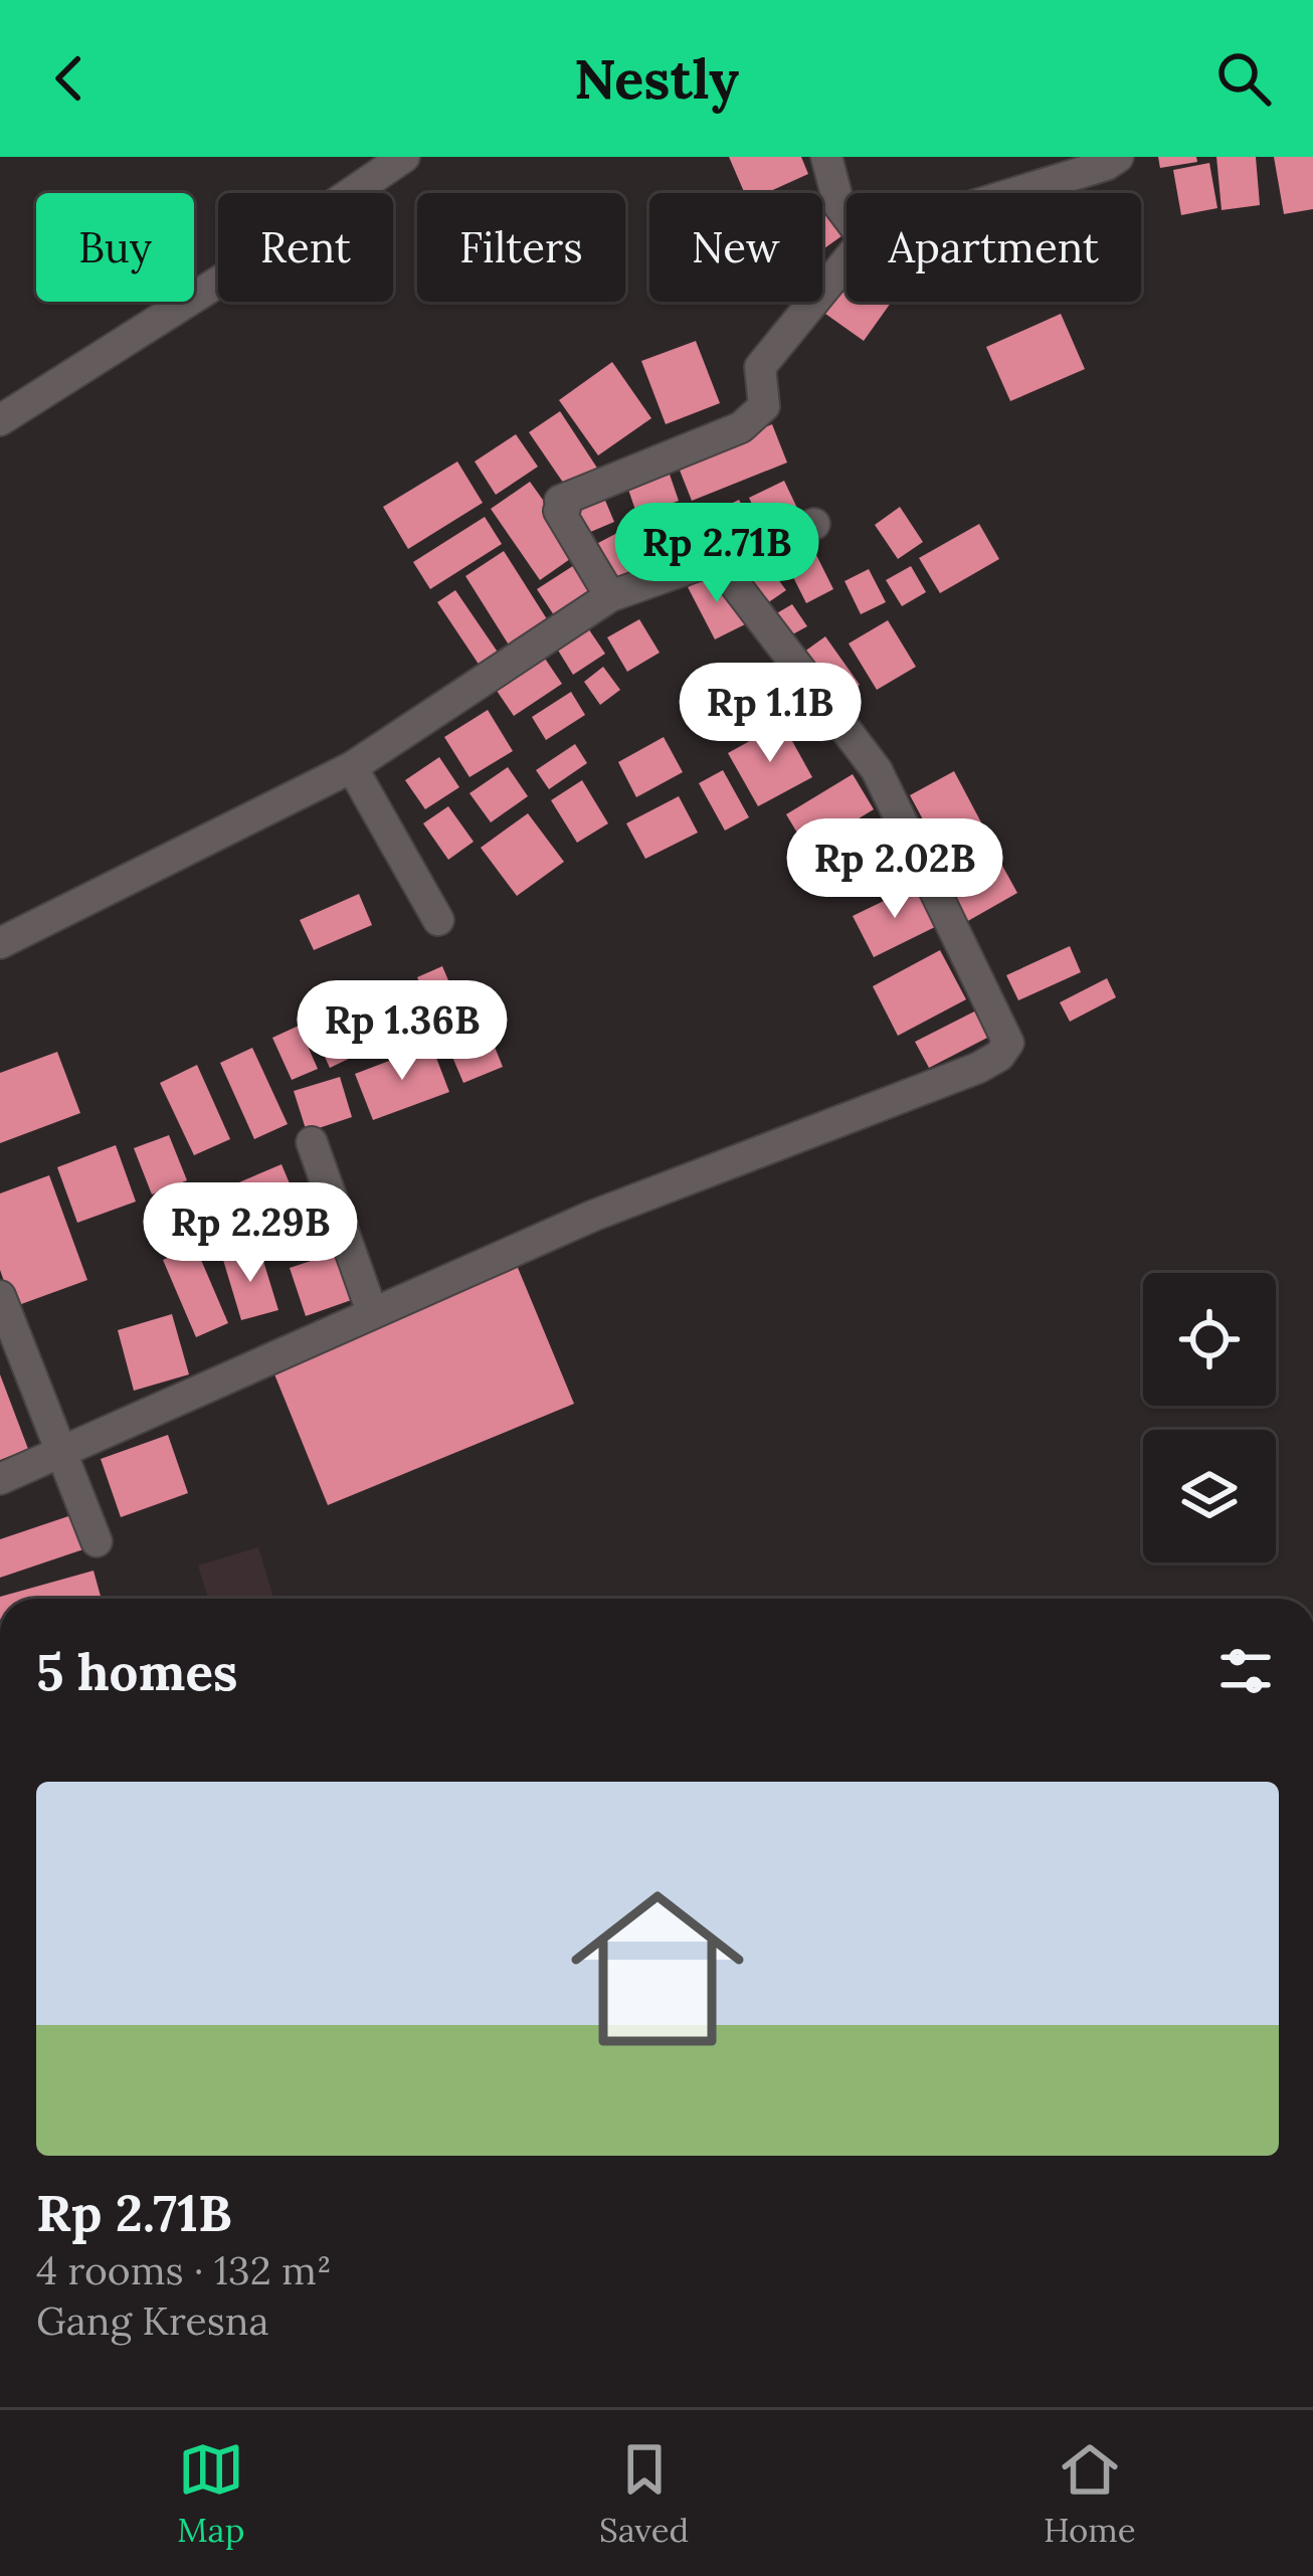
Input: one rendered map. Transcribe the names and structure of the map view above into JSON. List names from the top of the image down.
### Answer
{
  "page": {
    "header": "Nestly",
    "chip": [
      "Buy",
      "Rent",
      "Filters",
      "New",
      "Apartment"
    ],
    "price": [
      "Rp 2.71B",
      "Rp 1.1B",
      "Rp 2.02B",
      "Rp 1.36B",
      "Rp 2.29B"
    ],
    "heading": "5 homes",
    "list": [
      {
        "name": "Rp 2.71B",
        "note": "4 rooms · 132 m² · Gang Kresna"
      }
    ],
    "tabs": ["Map", "Saved", "Home"]
  }
}
